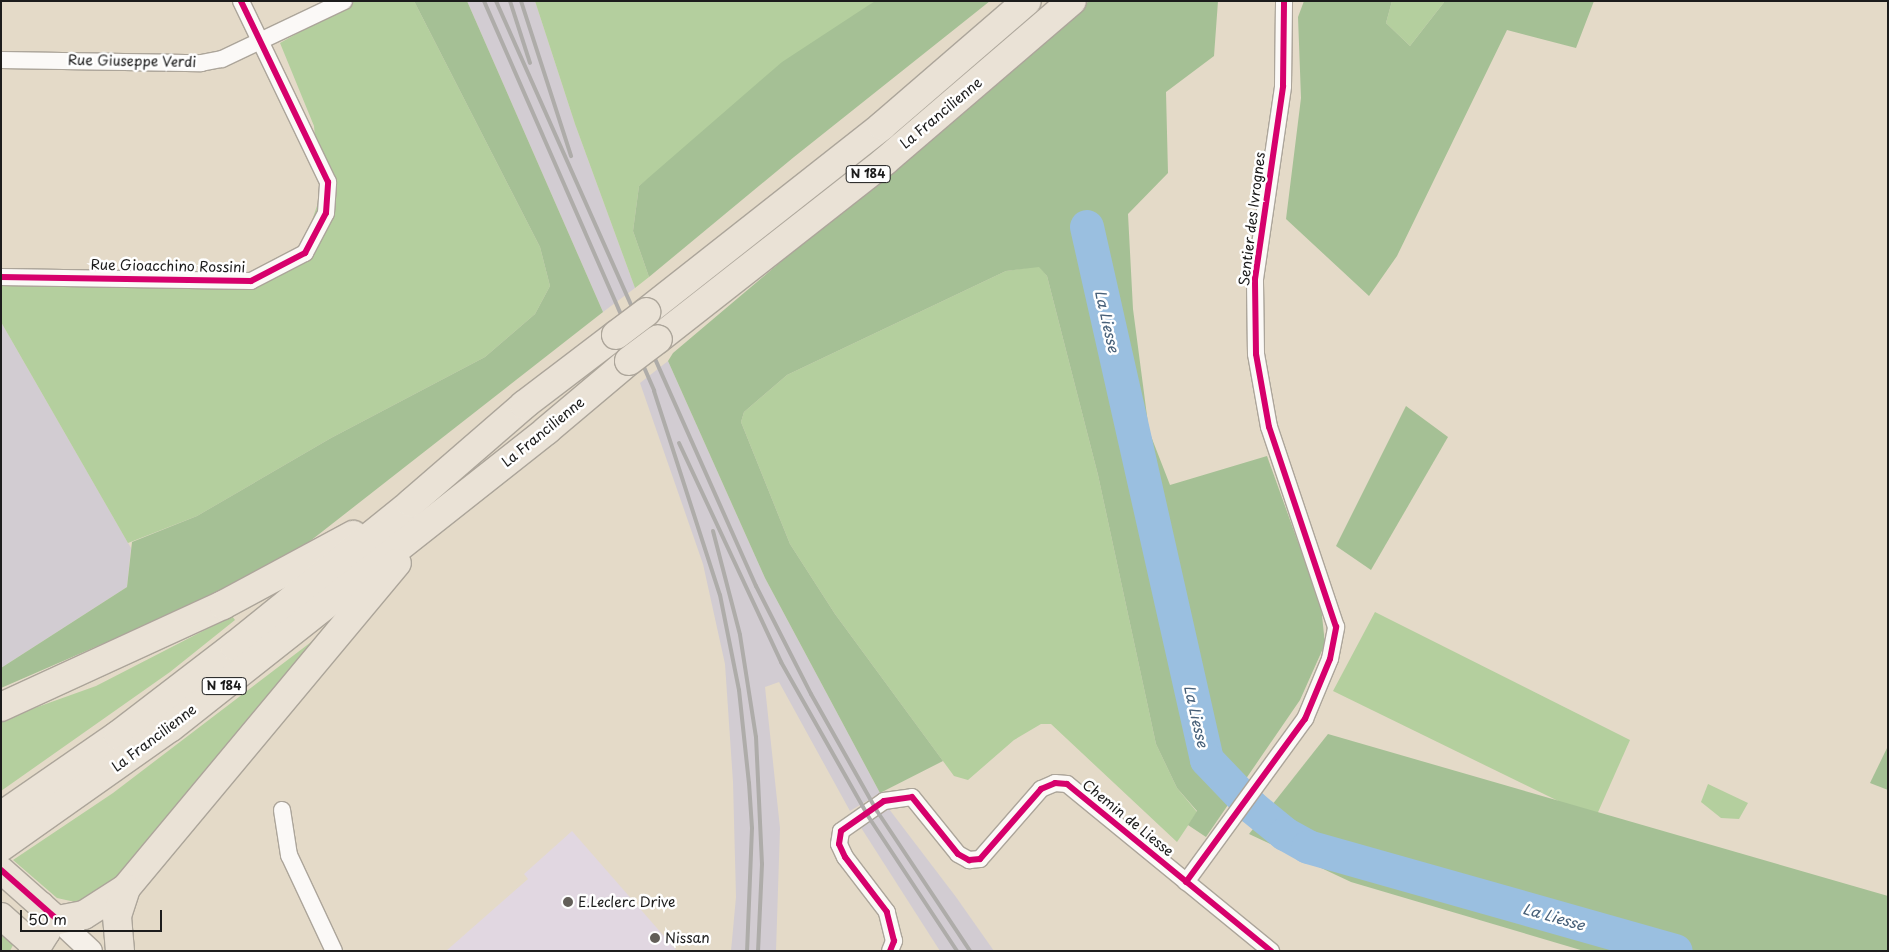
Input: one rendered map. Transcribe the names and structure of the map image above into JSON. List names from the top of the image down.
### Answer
{
  "streets": {
    "highway": ["La Francilienne", "N 184"],
    "street": [
      "Rue Giuseppe Verdi",
      "Sentier des Ivrognes",
      "Rue Gioacchino Rossini",
      "Chemin de Liesse"
    ]
  },
  "crossings": [
    ["Rue Giuseppe Verdi", "Rue Gioacchino Rossini"],
    ["Sentier des Ivrognes", "Chemin de Liesse"]
  ],
  "water": ["La Liesse"],
  "places": ["E.Leclerc Drive", "Nissan"],
  "scale_bar": "50 m"
}
